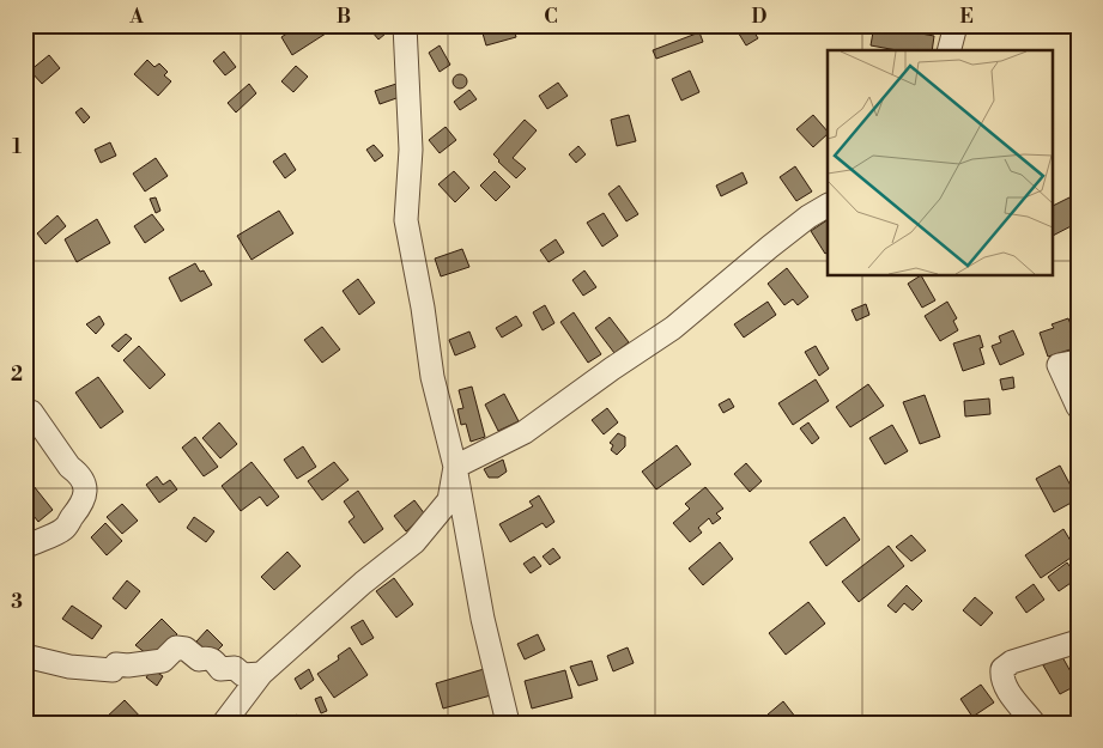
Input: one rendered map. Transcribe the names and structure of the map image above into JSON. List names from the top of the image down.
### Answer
{
  "grid": {
    "columns": [
      "A",
      "B",
      "C",
      "D",
      "E"
    ],
    "rows": ["1", "2", "3"]
  }
}
